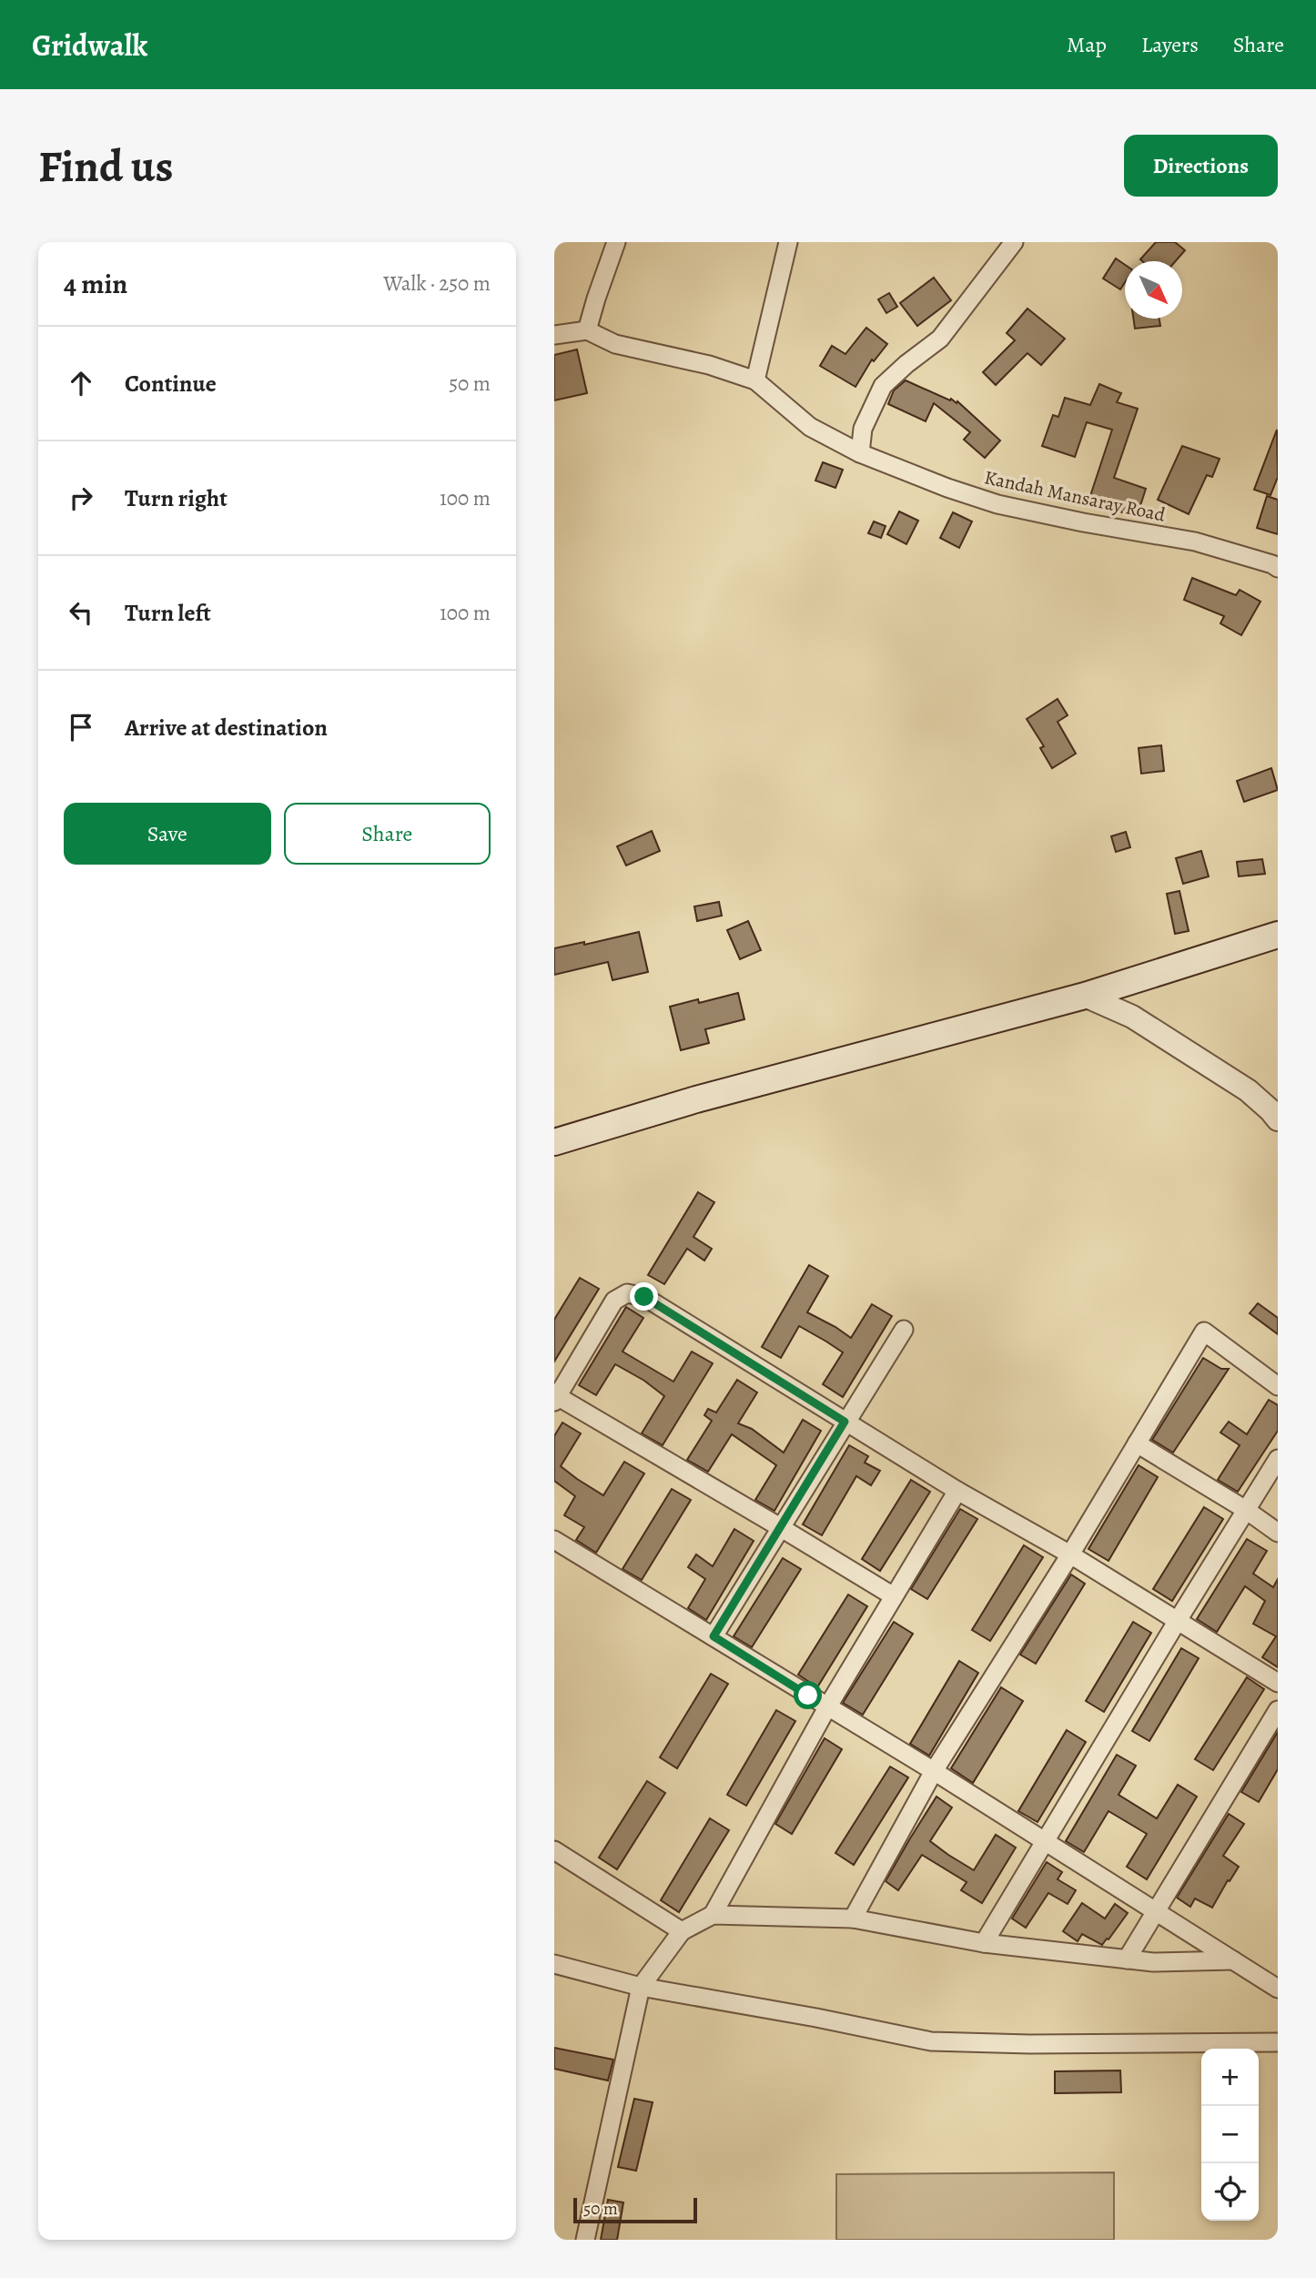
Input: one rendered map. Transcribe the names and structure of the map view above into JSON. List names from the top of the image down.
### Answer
{
  "streets": {
    "street": ["Kandah Mansaray Road"]
  },
  "scale_bar": "50 m",
  "north": "bottom right",
  "page": {
    "header": "Gridwalk",
    "nav": ["Map", "Layers", "Share"],
    "buttons": [
      "Directions",
      ["Save", "Share"]
    ],
    "title": "Find us",
    "heading": ["4 min", "Walk · 250 m"],
    "list": [
      ["Continue", "50 m"],
      ["Turn right", "100 m"],
      ["Turn left", "100 m"],
      "Arrive at destination"
    ],
    "map_buttons": ["+", "−"],
    "scale": "50 m"
  }
}
